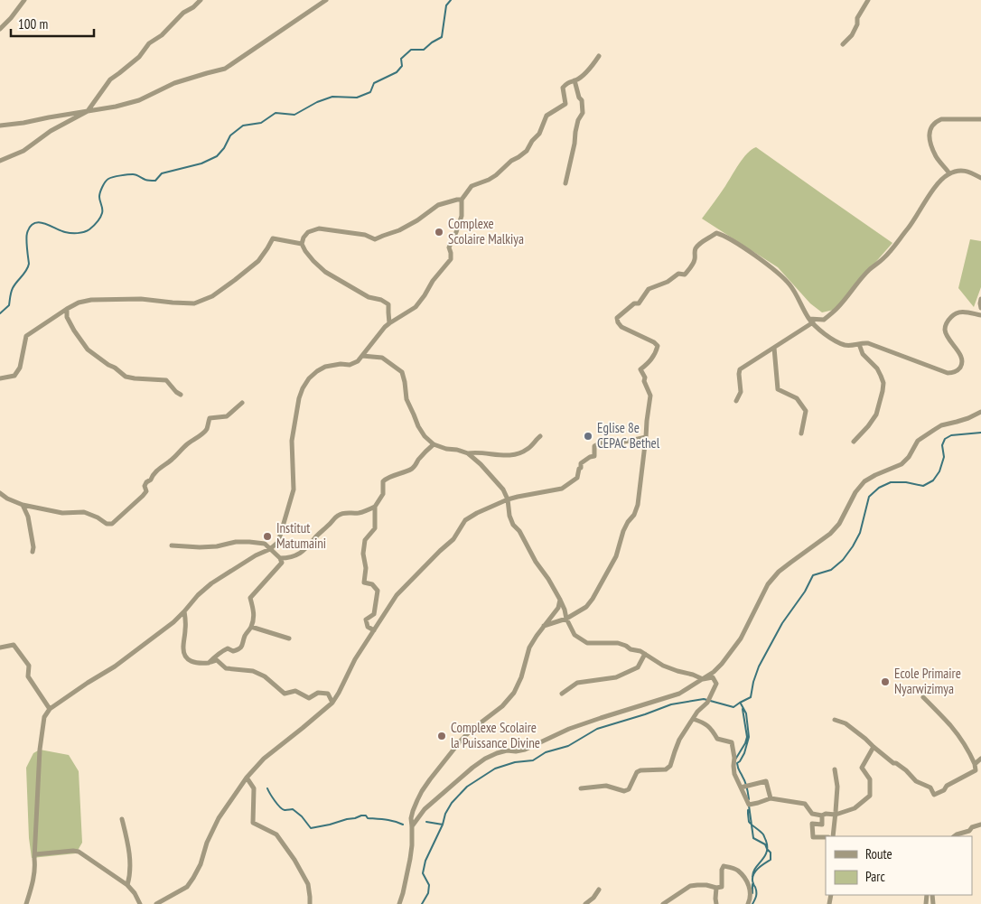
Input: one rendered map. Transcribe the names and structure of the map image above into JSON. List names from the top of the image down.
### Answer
{
  "places": [
    "Complexe Scolaire Malkiya",
    "Eglise 8e CEPAC Bethel",
    "Institut Matumaini",
    "Ecole Primaire Nyarwizimya",
    "Complexe Scolaire la Puissance Divine"
  ],
  "legend": ["Route", "Parc"],
  "scale_bar": "100 m"
}
